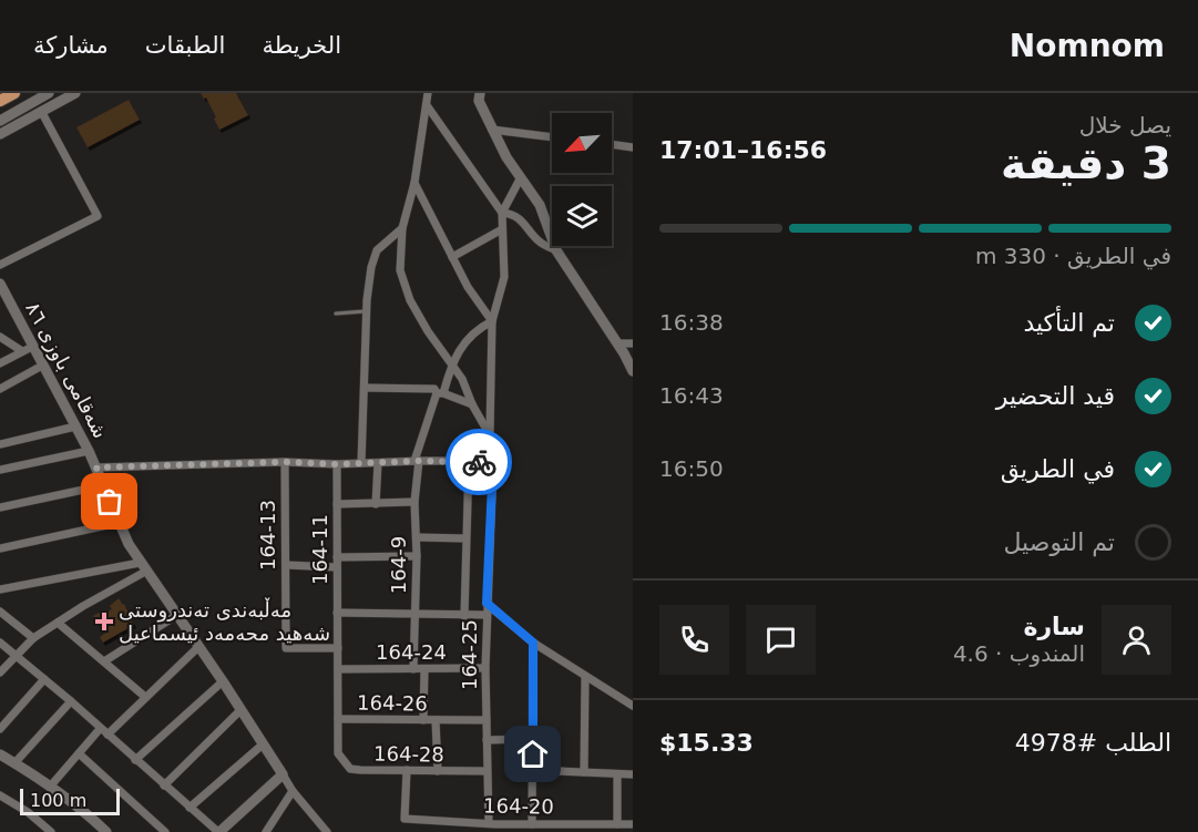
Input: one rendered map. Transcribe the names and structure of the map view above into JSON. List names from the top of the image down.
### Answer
{
  "streets": {
    "street": [
      "شەقامی باوزی ٨٦",
      "164-13",
      "164-11",
      "164-9",
      "164-24",
      "164-25",
      "164-26",
      "164-28",
      "164-20"
    ]
  },
  "crossings": [
    ["164-13", "164-11"],
    ["164-11", "164-24"],
    ["164-11", "164-26"],
    ["164-11", "164-28"],
    ["164-9", "164-24"],
    ["164-9", "164-25"],
    ["164-24", "164-25"],
    ["164-25", "164-26"],
    ["164-25", "164-28"],
    ["164-25", "164-20"],
    ["164-28", "164-20"]
  ],
  "places": {
    "health": ["مەڵبەندی تەندروستی شەهید محەمەد ئیسماعیل"]
  },
  "scale_bar": "100 m",
  "north": "bottom left",
  "page": {
    "header": "Nomnom",
    "nav": ["الخريطة", "الطبقات", "مشاركة"],
    "heading": ["3 دقيقة", "يصل خلال", "16:56–17:01"],
    "panel": [
      "سارة",
      "المندوب · 4.6",
      "الطلب #4978",
      "$15.33"
    ],
    "bar": "في الطريق · 330 m",
    "list": [
      ["تم التأكيد", "16:38"],
      ["قيد التحضير", "16:43"],
      ["في الطريق", "16:50"],
      "تم التوصيل"
    ],
    "scale": "100 m"
  }
}
